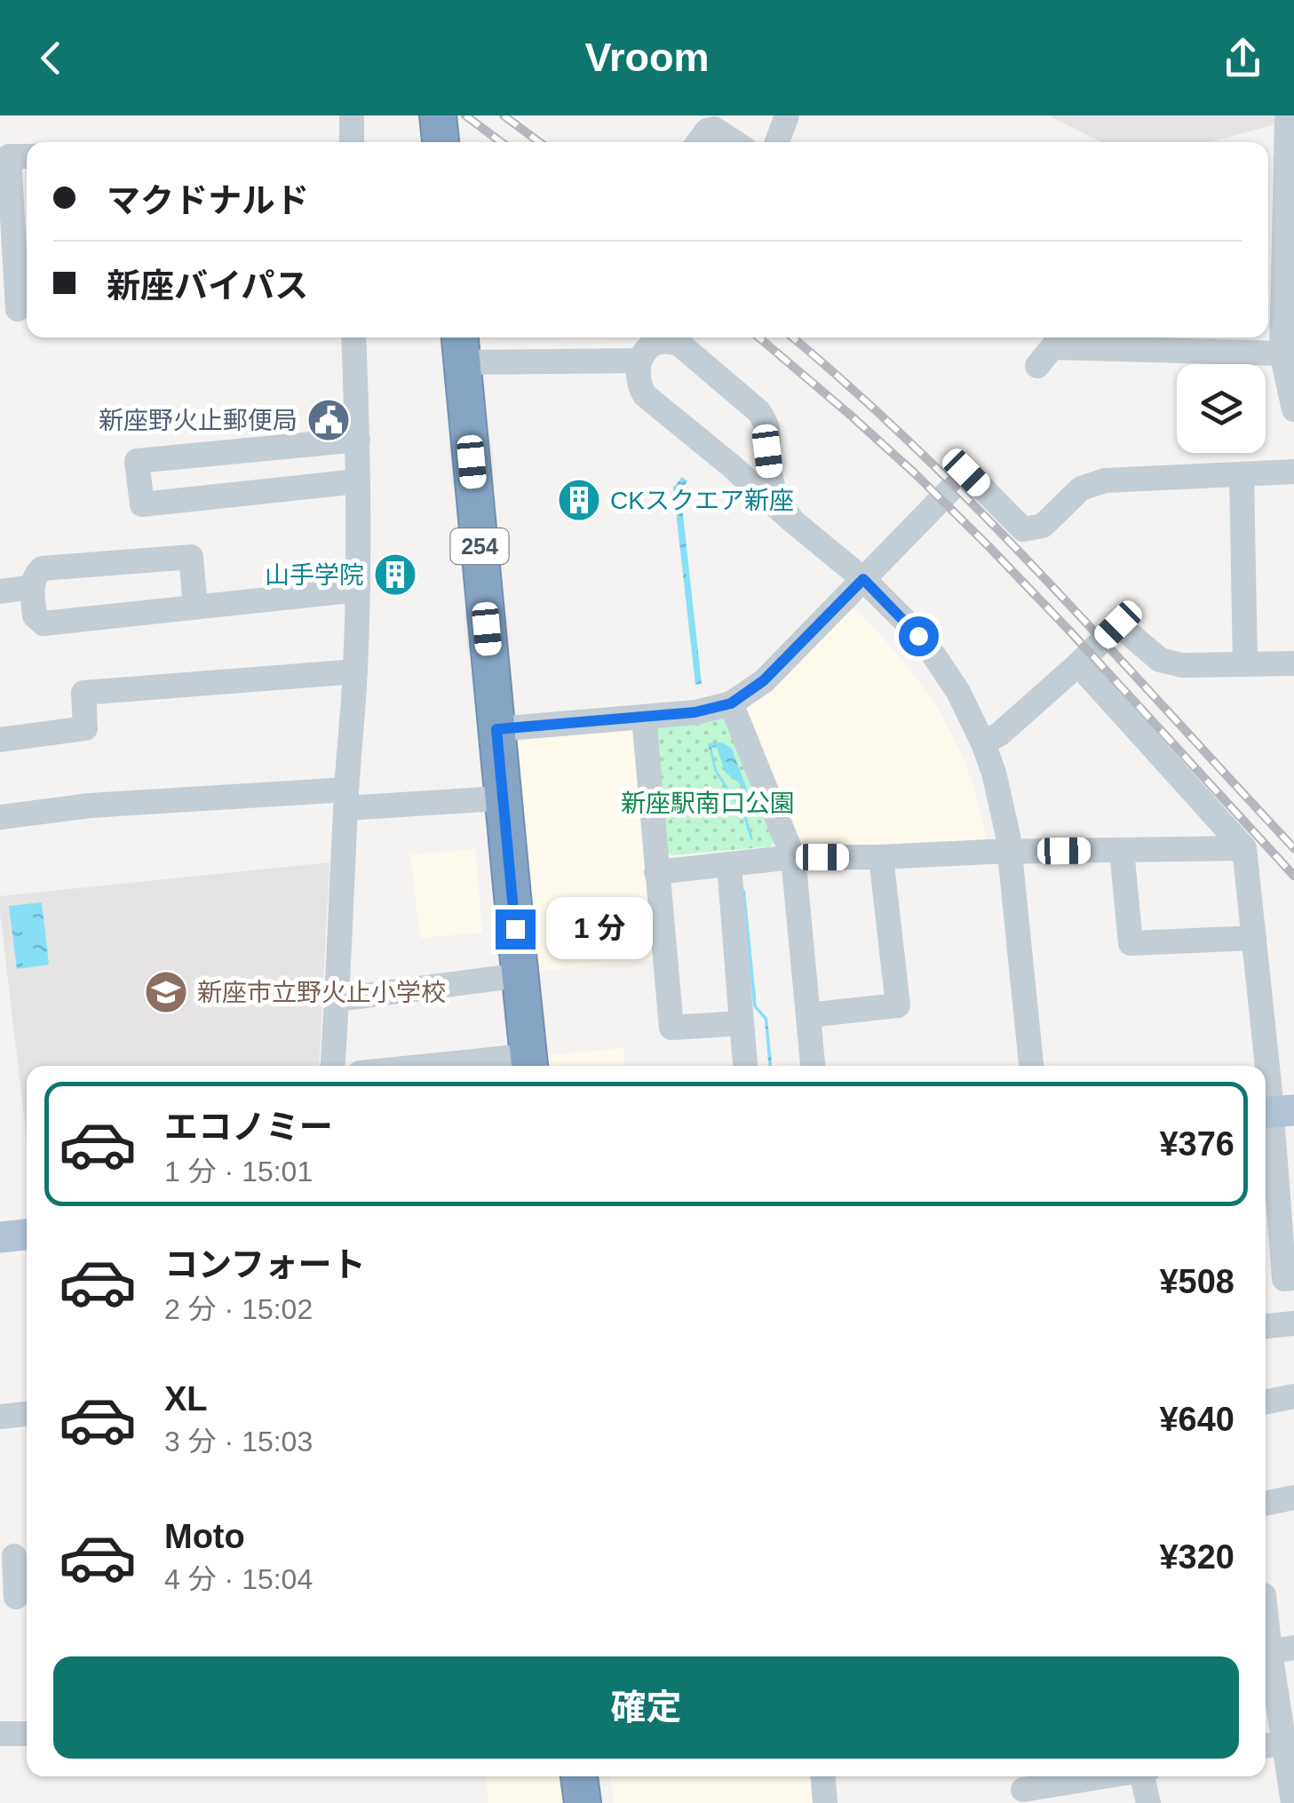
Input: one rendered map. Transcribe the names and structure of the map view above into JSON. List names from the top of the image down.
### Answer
{
  "streets": {
    "highway": ["254"]
  },
  "parks": ["新座駅南口公園"],
  "places": {
    "public building": ["新座野火止郵便局"],
    "building": ["CKスクエア新座", "山手学院"],
    "school or university": ["新座市立野火止小学校"]
  },
  "page": {
    "header": "Vroom",
    "banner": ["マクドナルド", "新座バイパス"],
    "bubble": "1 分",
    "list": [
      {
        "name": "エコノミー",
        "note": "1 分 · 15:01",
        "value": "¥376"
      },
      {
        "name": "コンフォート",
        "note": "2 分 · 15:02",
        "value": "¥508"
      },
      {
        "name": "XL",
        "note": "3 分 · 15:03",
        "value": "¥640"
      },
      {
        "name": "Moto",
        "note": "4 分 · 15:04",
        "value": "¥320"
      }
    ],
    "buttons": "確定"
  }
}
